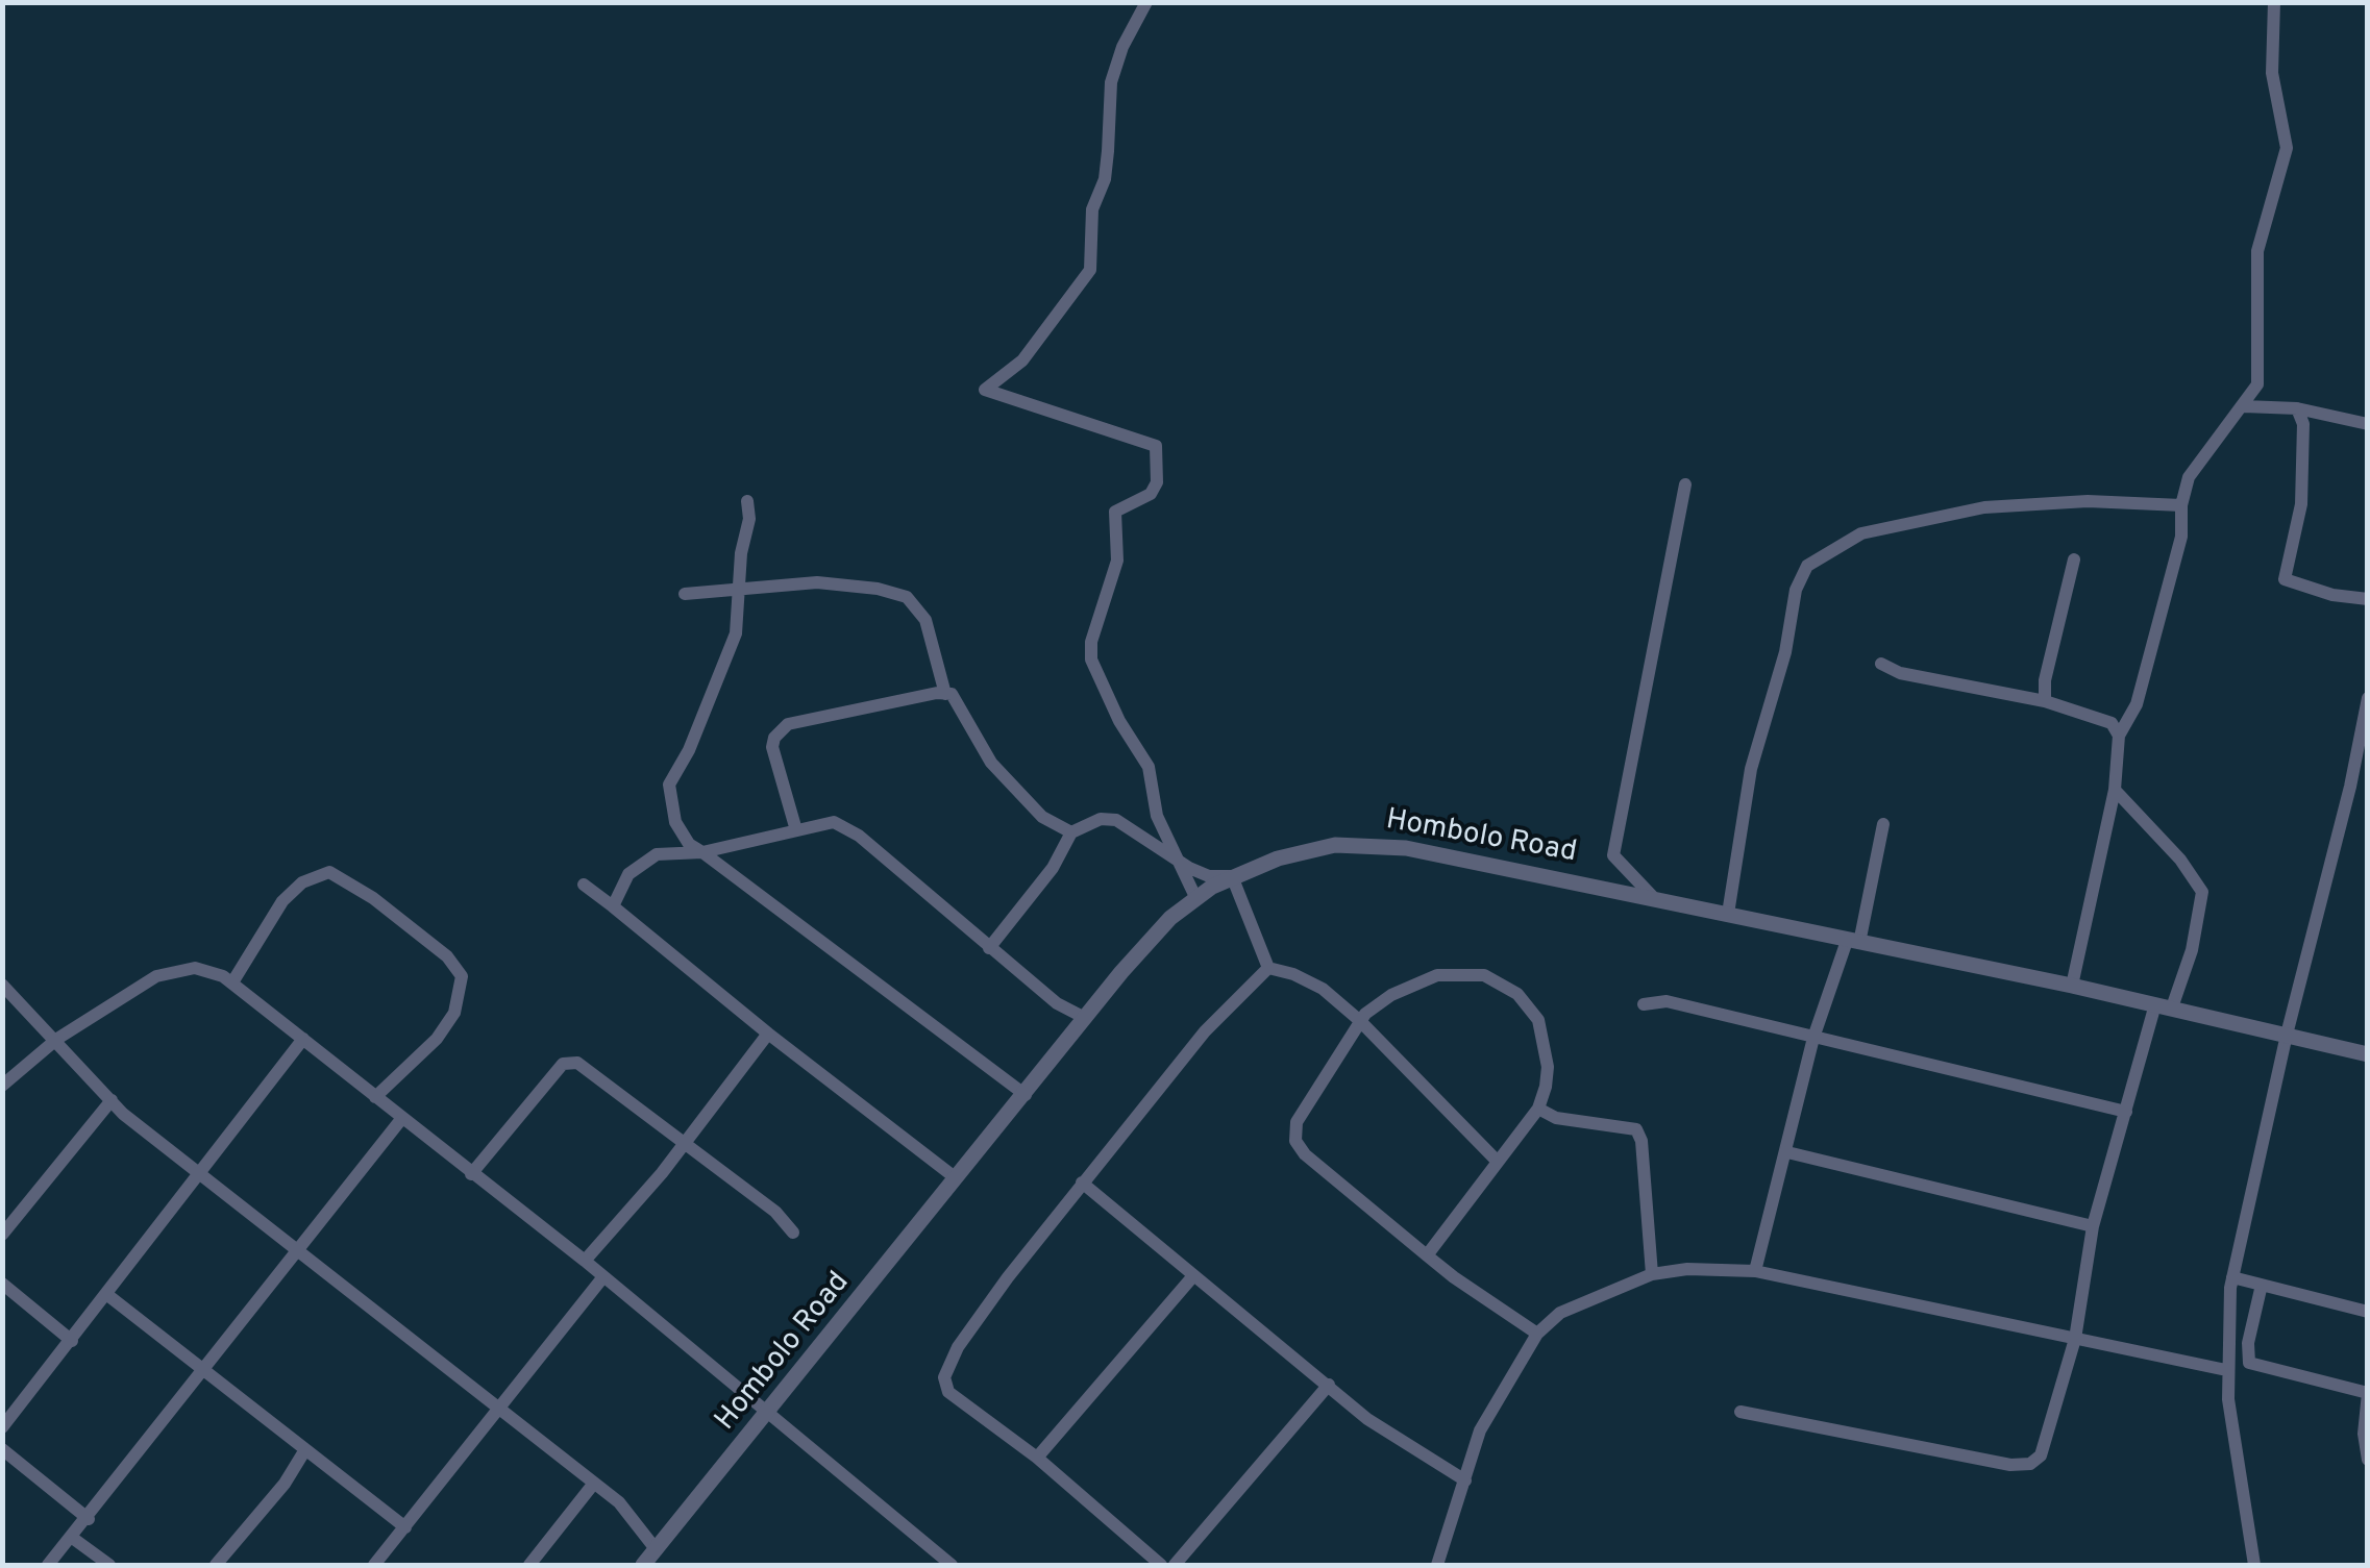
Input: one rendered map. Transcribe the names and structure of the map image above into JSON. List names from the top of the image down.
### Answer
{
  "streets": {
    "street": ["Hombolo Road"]
  }
}
